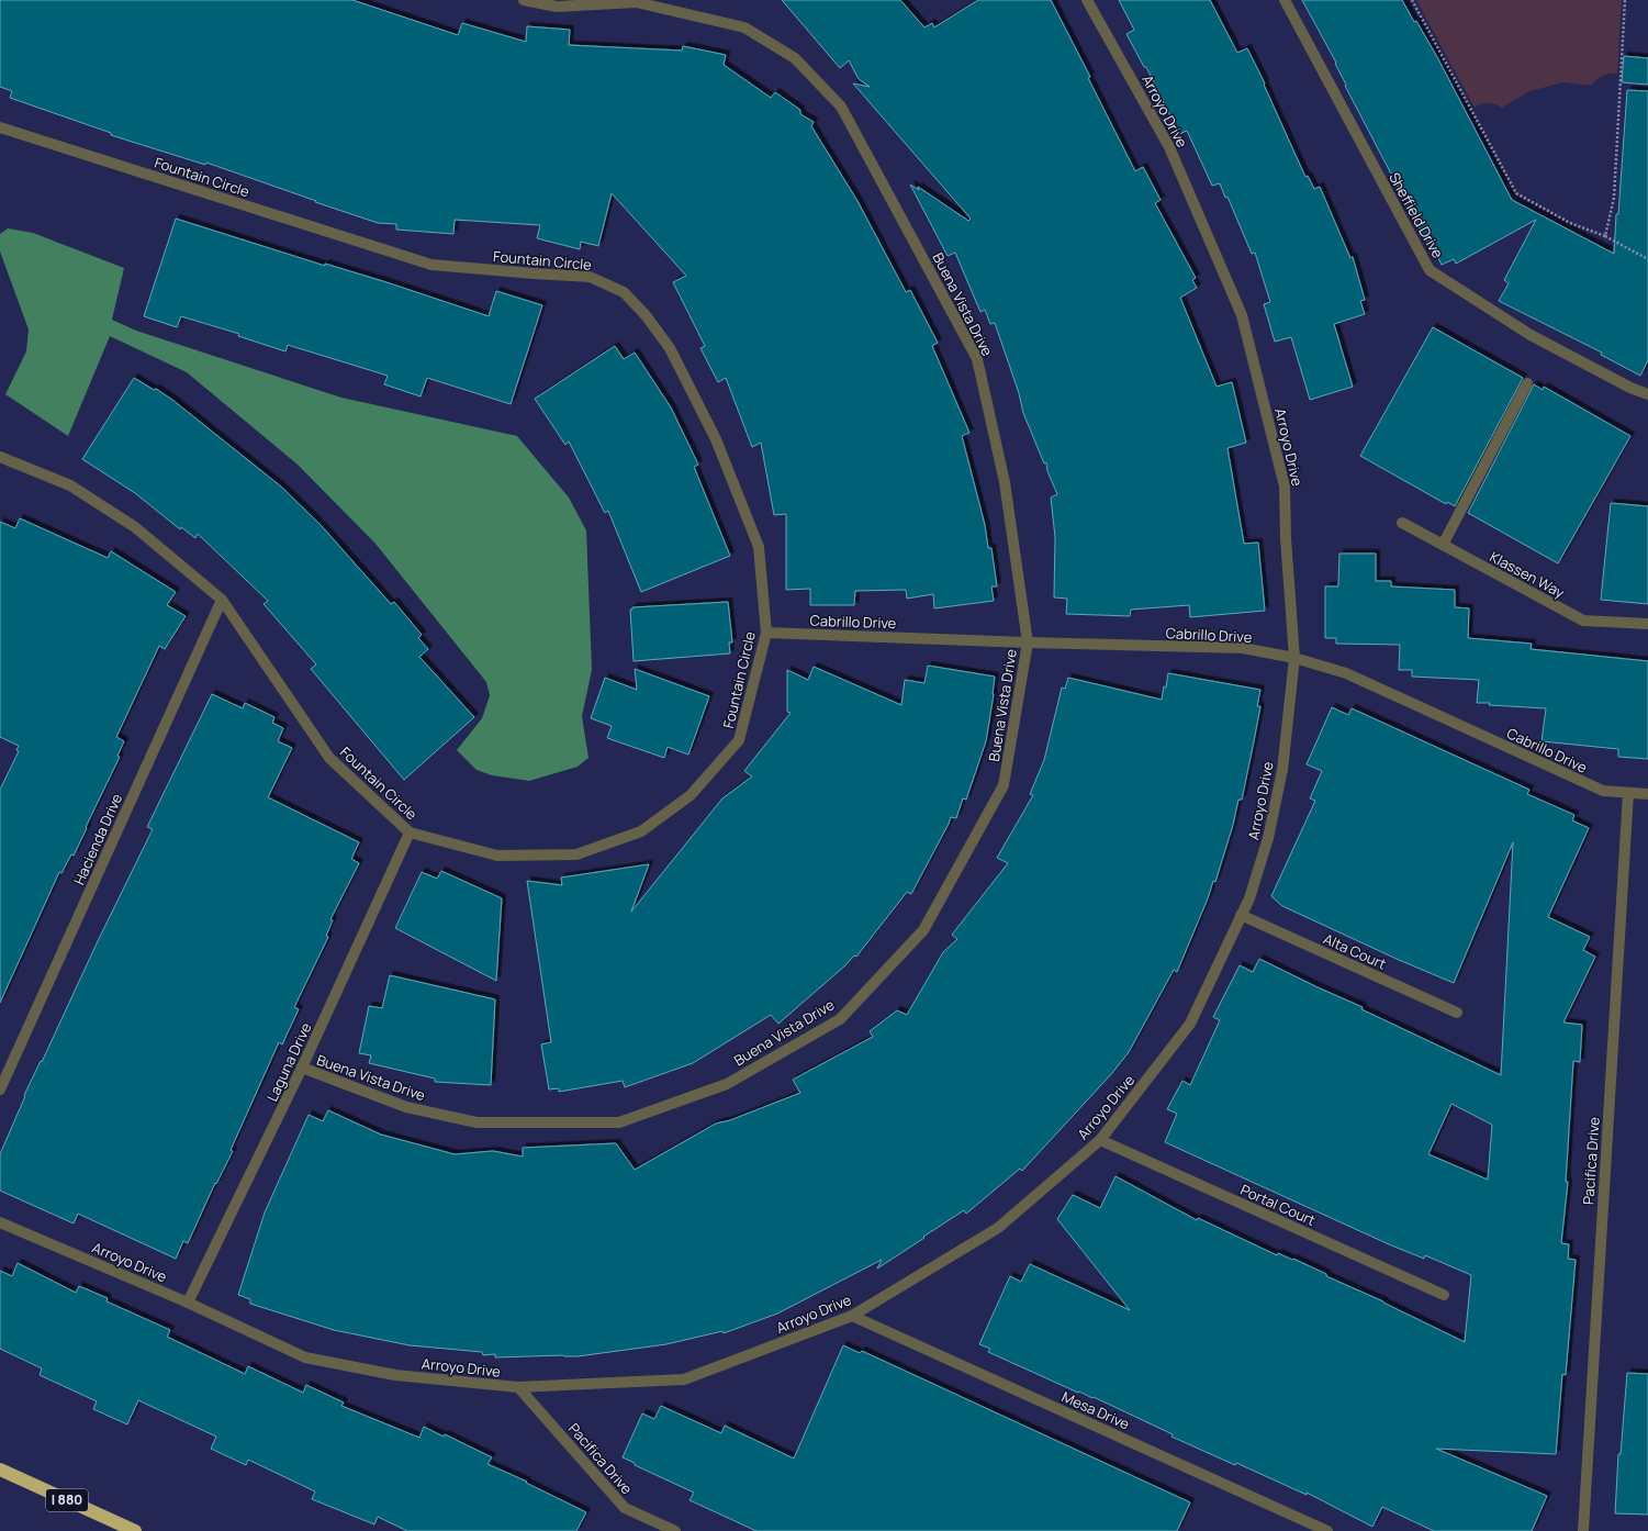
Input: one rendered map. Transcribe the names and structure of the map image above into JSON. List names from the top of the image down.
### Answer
{
  "streets": {
    "highway": ["I 880"],
    "street": [
      "Arroyo Drive",
      "Fountain Circle",
      "Sheffield Drive",
      "Buena Vista Drive",
      "Klassen Way",
      "Cabrillo Drive",
      "Hacienda Drive",
      "Alta Court",
      "Laguna Drive",
      "Pacifica Drive",
      "Portal Court",
      "Mesa Drive"
    ]
  },
  "crossings": [
    ["Arroyo Drive", "Cabrillo Drive"],
    ["Arroyo Drive", "Alta Court"],
    ["Arroyo Drive", "Laguna Drive"],
    ["Arroyo Drive", "Pacifica Drive"],
    ["Arroyo Drive", "Portal Court"],
    ["Arroyo Drive", "Mesa Drive"],
    ["Fountain Circle", "Cabrillo Drive"],
    ["Fountain Circle", "Hacienda Drive"],
    ["Fountain Circle", "Laguna Drive"],
    ["Buena Vista Drive", "Cabrillo Drive"],
    ["Buena Vista Drive", "Laguna Drive"],
    ["Cabrillo Drive", "Pacifica Drive"]
  ]
}
